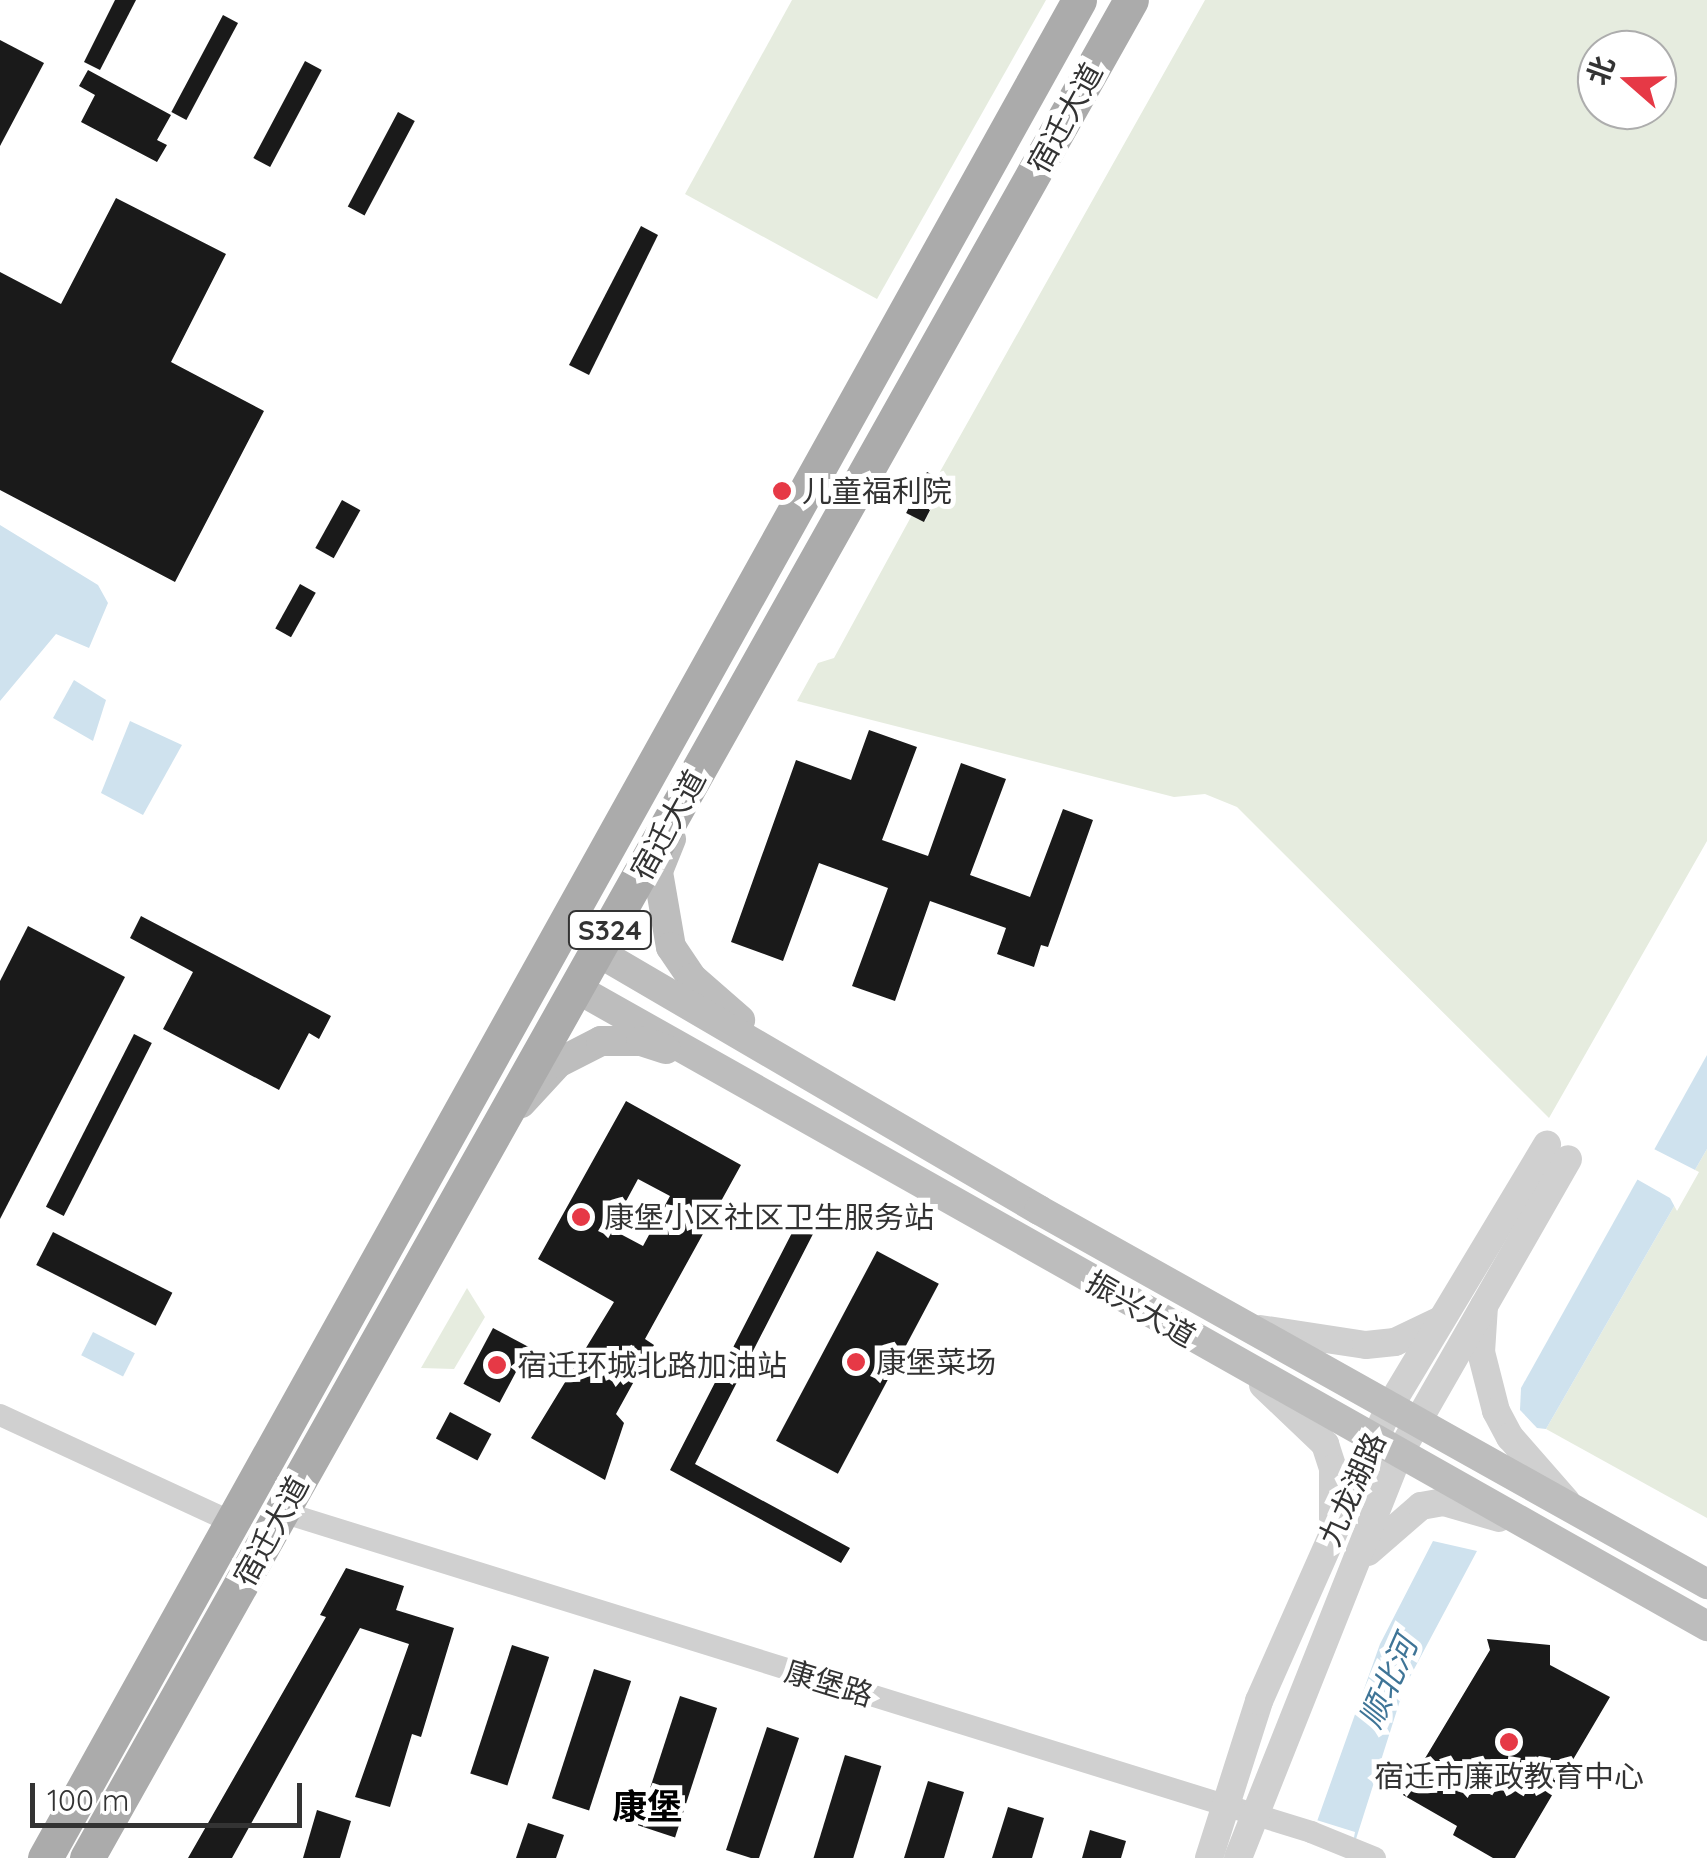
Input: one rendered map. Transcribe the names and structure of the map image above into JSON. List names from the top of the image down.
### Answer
{
  "streets": {
    "main road": ["宿迁大道", "S324", "振兴大道"],
    "street": ["九龙湖路", "康堡路"]
  },
  "crossings": [
    ["宿迁大道", "振兴大道"],
    ["宿迁大道", "康堡路"],
    ["振兴大道", "九龙湖路"],
    ["九龙湖路", "康堡路"]
  ],
  "districts": ["康堡"],
  "water": ["顺北河"],
  "places": [
    "儿童福利院",
    "康堡小区社区卫生服务站",
    "康堡菜场",
    "宿迁环城北路加油站",
    "宿迁市廉政教育中心"
  ],
  "scale_bar": "100 m",
  "north": "left"
}
